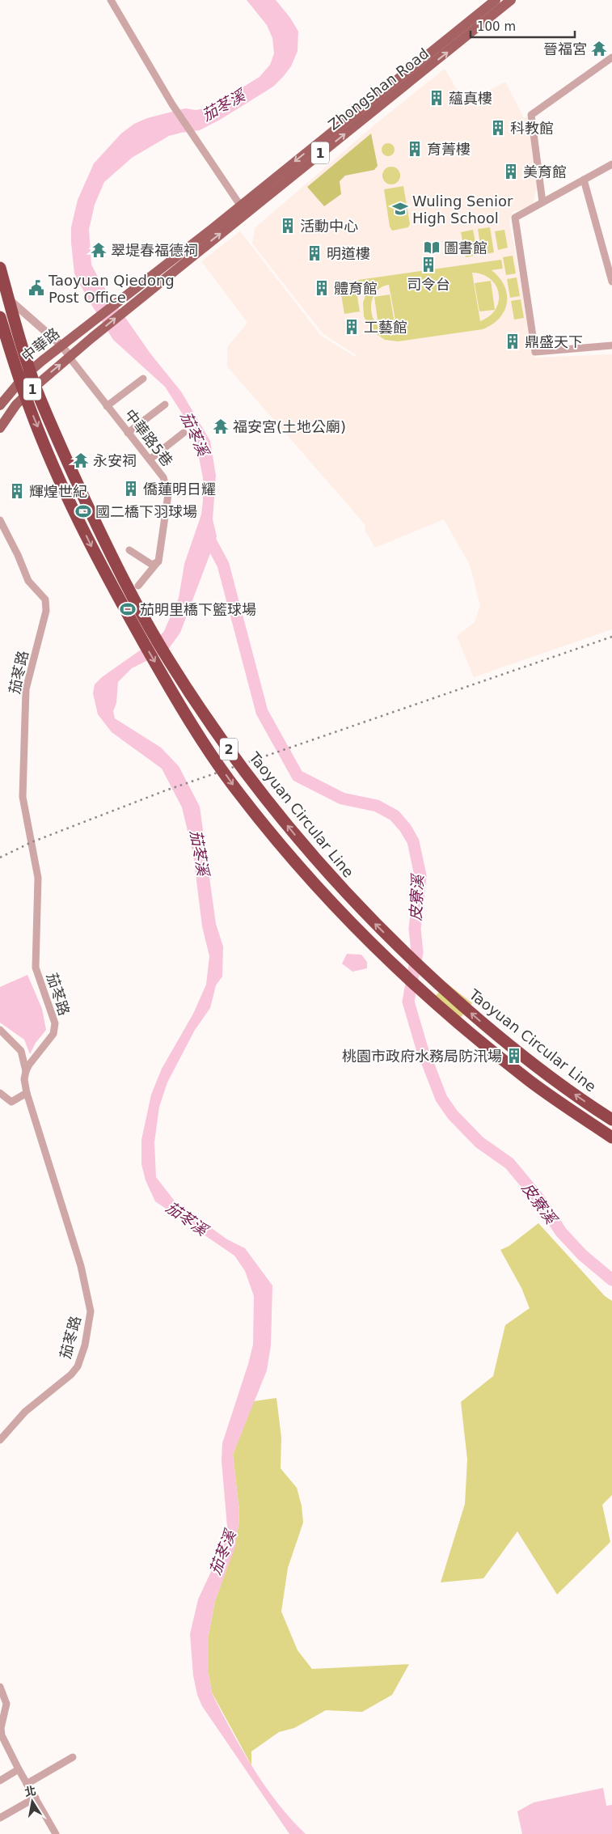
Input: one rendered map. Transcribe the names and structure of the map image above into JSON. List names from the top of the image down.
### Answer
{
  "streets": {
    "highway": ["2", "Taoyuan Circular Line"],
    "main road": ["Zhongshan Road", "1", "中華路"],
    "street": ["中華路5巷", "茄苳路"]
  },
  "crossings": [
    ["Zhongshan Road", "中華路"],
    ["中華路", "中華路5巷"]
  ],
  "water": ["茄苳溪", "皮寮溪"],
  "places": {
    "temple": [
      "晉福宮",
      "翠堤春福德祠",
      "福安宮(土地公廟)",
      "永安祠"
    ],
    "building": [
      "蘊真樓",
      "科教館",
      "育菁樓",
      "美育館",
      "活動中心",
      "明道樓",
      "司令台",
      "體育館",
      "工藝館",
      "鼎盛天下",
      "僑蓮明日耀",
      "輝煌世紀",
      "桃園市政府水務局防汛場"
    ],
    "school or university": ["Wuling Senior High School"],
    "library": ["圖書館"],
    "public building": ["Taoyuan Qiedong Post Office"],
    "sports": ["國二橋下羽球場", "茄明里橋下籃球場"]
  },
  "scale_bar": "100 m",
  "north": "top"
}
